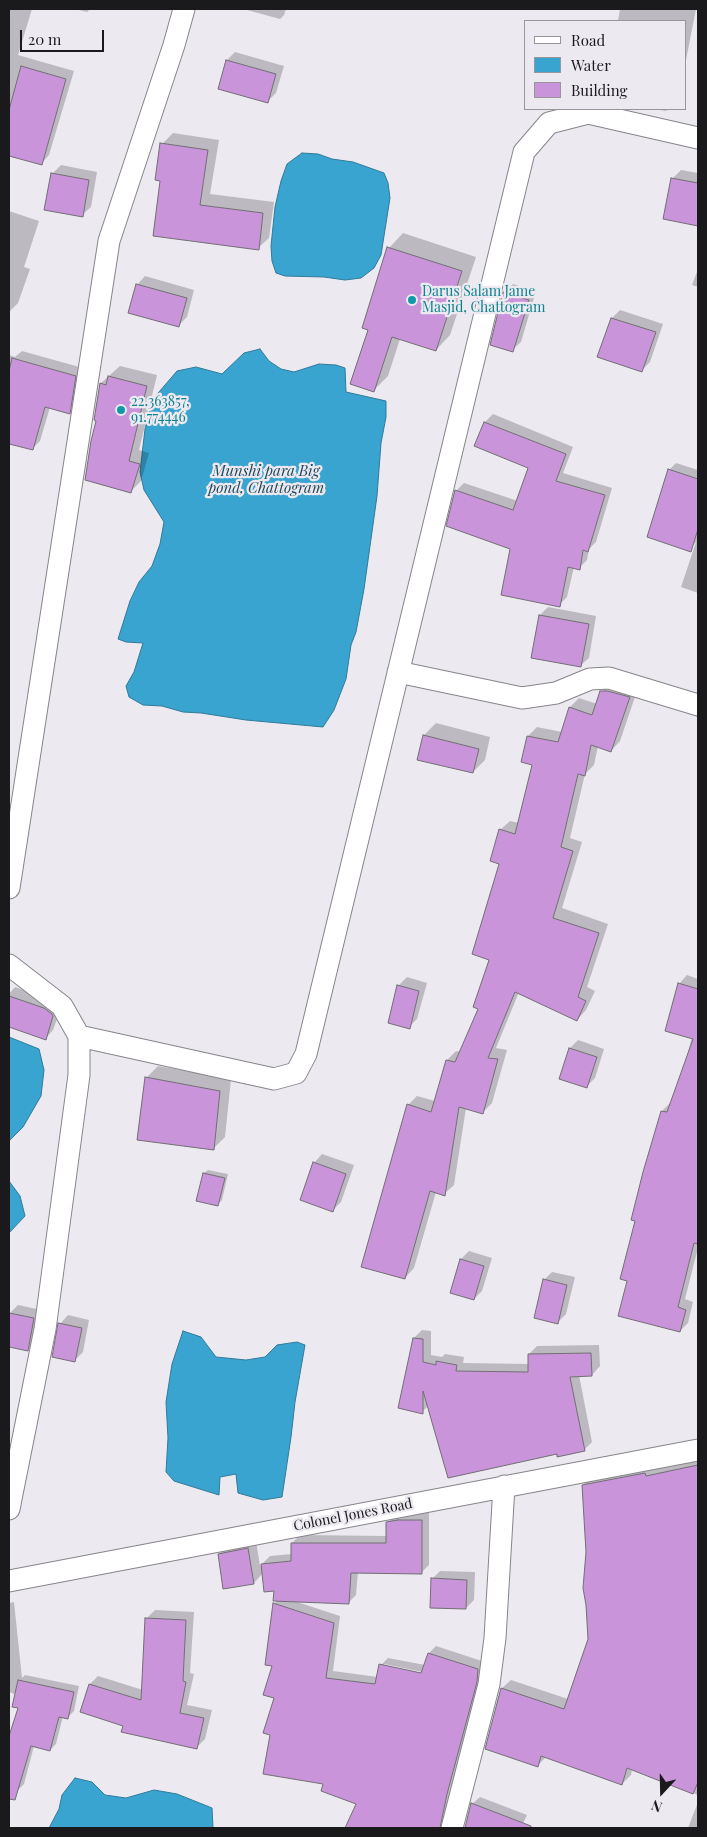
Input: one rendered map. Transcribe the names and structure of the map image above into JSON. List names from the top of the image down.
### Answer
{
  "streets": {
    "street": ["Colonel Jones Road"]
  },
  "water": ["Munshi para Big pond, Chattogram"],
  "places": ["Darus Salam Jame Masjid, Chattogram", "22.363857, 91.774446"],
  "legend": ["Road", "Water", "Building"],
  "scale_bar": "20 m",
  "north": "bottom"
}
